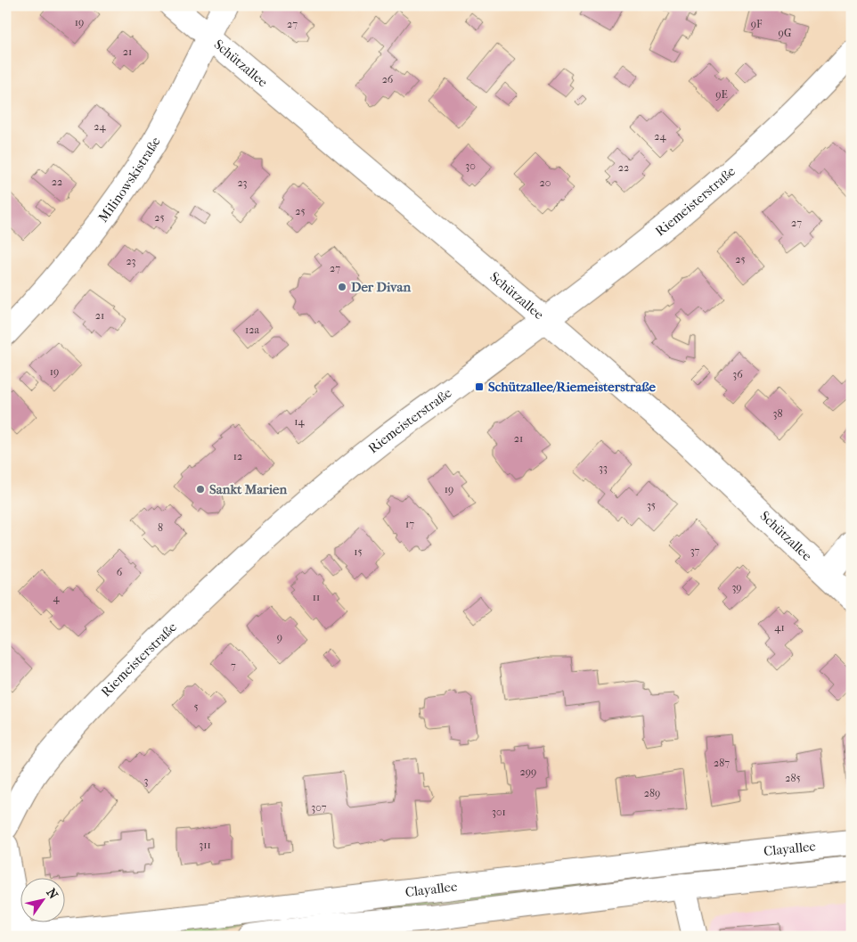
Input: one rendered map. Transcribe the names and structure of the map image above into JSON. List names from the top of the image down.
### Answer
{
  "streets": {
    "street": [
      "Schützallee",
      "Milinowskistraße",
      "Riemeisterstraße",
      "Clayallee"
    ]
  },
  "crossings": [
    ["Schützallee", "Milinowskistraße"],
    ["Schützallee", "Riemeisterstraße"]
  ],
  "places": {
    "other": ["Der Divan", "Sankt Marien"],
    "transit": ["Schützallee/Riemeisterstraße"]
  },
  "house_numbers": [
    "19",
    "27",
    "9F",
    "9G",
    "21",
    "26",
    "9E",
    "24",
    "24",
    "30",
    "22",
    "22",
    "23",
    "20",
    "25",
    "25",
    "27",
    "25",
    "23",
    "27",
    "21",
    "12a",
    "19",
    "36",
    "38",
    "14",
    "21",
    "12",
    "33",
    "19",
    "35",
    "17",
    "8",
    "37",
    "15",
    "6",
    "39",
    "11",
    "4",
    "41",
    "9",
    "7",
    "5",
    "287",
    "299",
    "285",
    "3",
    "289",
    "307",
    "301",
    "311"
  ],
  "north": "top right"
}
